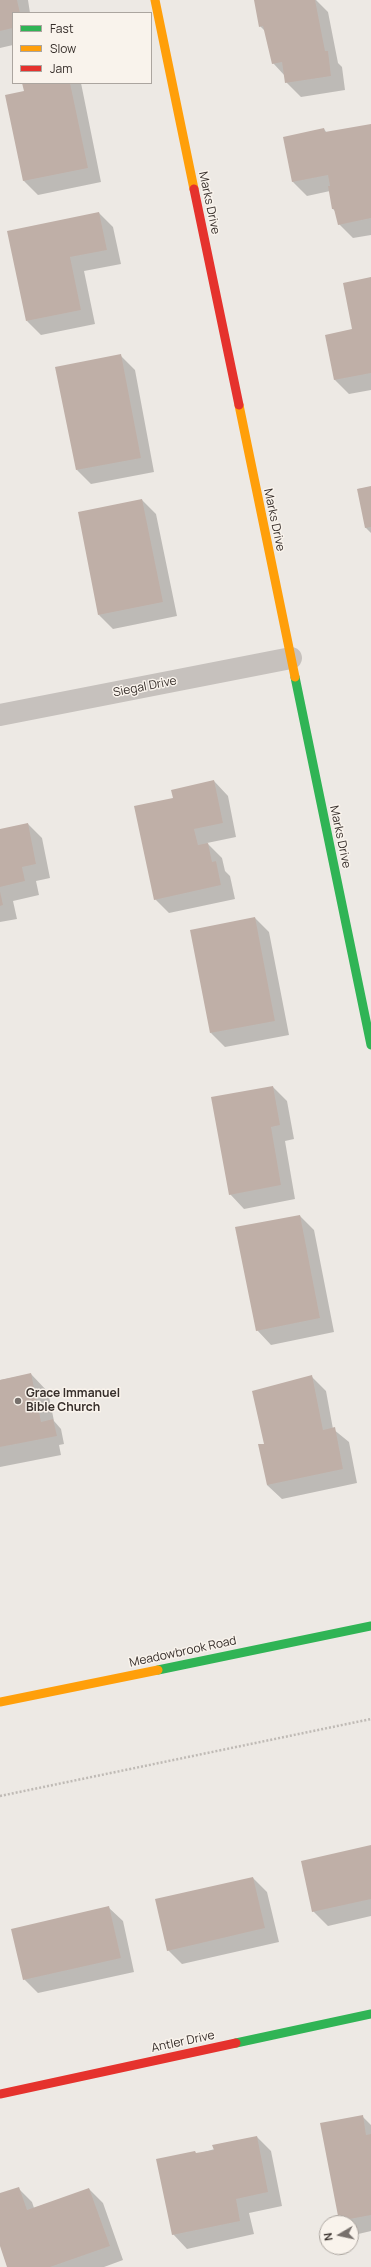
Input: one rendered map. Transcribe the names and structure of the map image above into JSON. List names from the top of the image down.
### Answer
{
  "streets": {
    "street": [
      "Marks Drive",
      "Siegal Drive",
      "Meadowbrook Road",
      "Antler Drive"
    ]
  },
  "crossings": [
    ["Marks Drive", "Siegal Drive"]
  ],
  "places": ["Grace Immanuel Bible Church"],
  "legend": ["Fast", "Slow", "Jam"],
  "north": "left"
}
